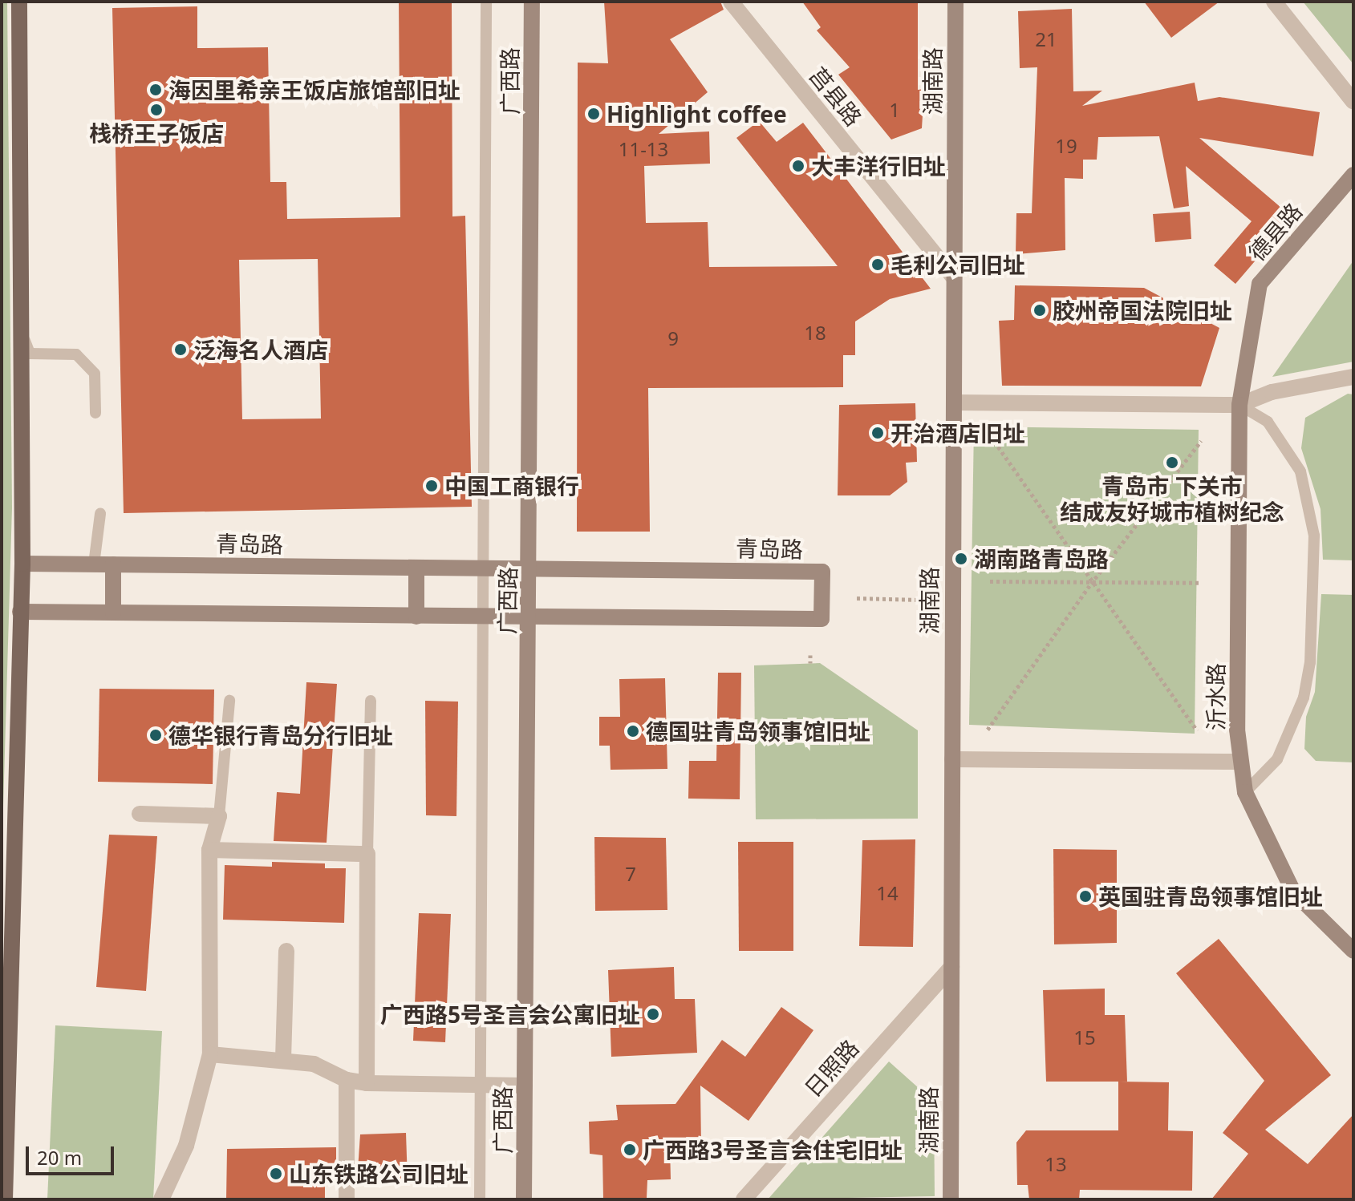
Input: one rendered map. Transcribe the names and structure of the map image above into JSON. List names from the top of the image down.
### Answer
{
  "streets": {
    "street": [
      "广西路",
      "湖南路",
      "莒县路",
      "德县路",
      "青岛路",
      "沂水路",
      "日照路"
    ]
  },
  "crossings": [
    ["广西路", "青岛路"],
    ["湖南路", "莒县路"],
    ["湖南路", "日照路"],
    ["德县路", "沂水路"]
  ],
  "places": [
    "海因里希亲王饭店旅馆部旧址",
    "栈桥王子饭店",
    "Highlight coffee",
    "大丰洋行旧址",
    "毛利公司旧址",
    "胶州帝国法院旧址",
    "泛海名人酒店",
    "开治酒店旧址",
    "青岛市 下关市 结成友好城市植树纪念",
    "中国工商银行",
    "湖南路青岛路",
    "德国驻青岛领事馆旧址",
    "德华银行青岛分行旧址",
    "英国驻青岛领事馆旧址",
    "广西路5号圣言会公寓旧址",
    "广西路3号圣言会住宅旧址",
    "山东铁路公司旧址"
  ],
  "house_numbers": [
    "21",
    "1",
    "19",
    "11-13",
    "18",
    "9",
    "7",
    "14",
    "15",
    "13"
  ],
  "scale_bar": "20 m"
}
